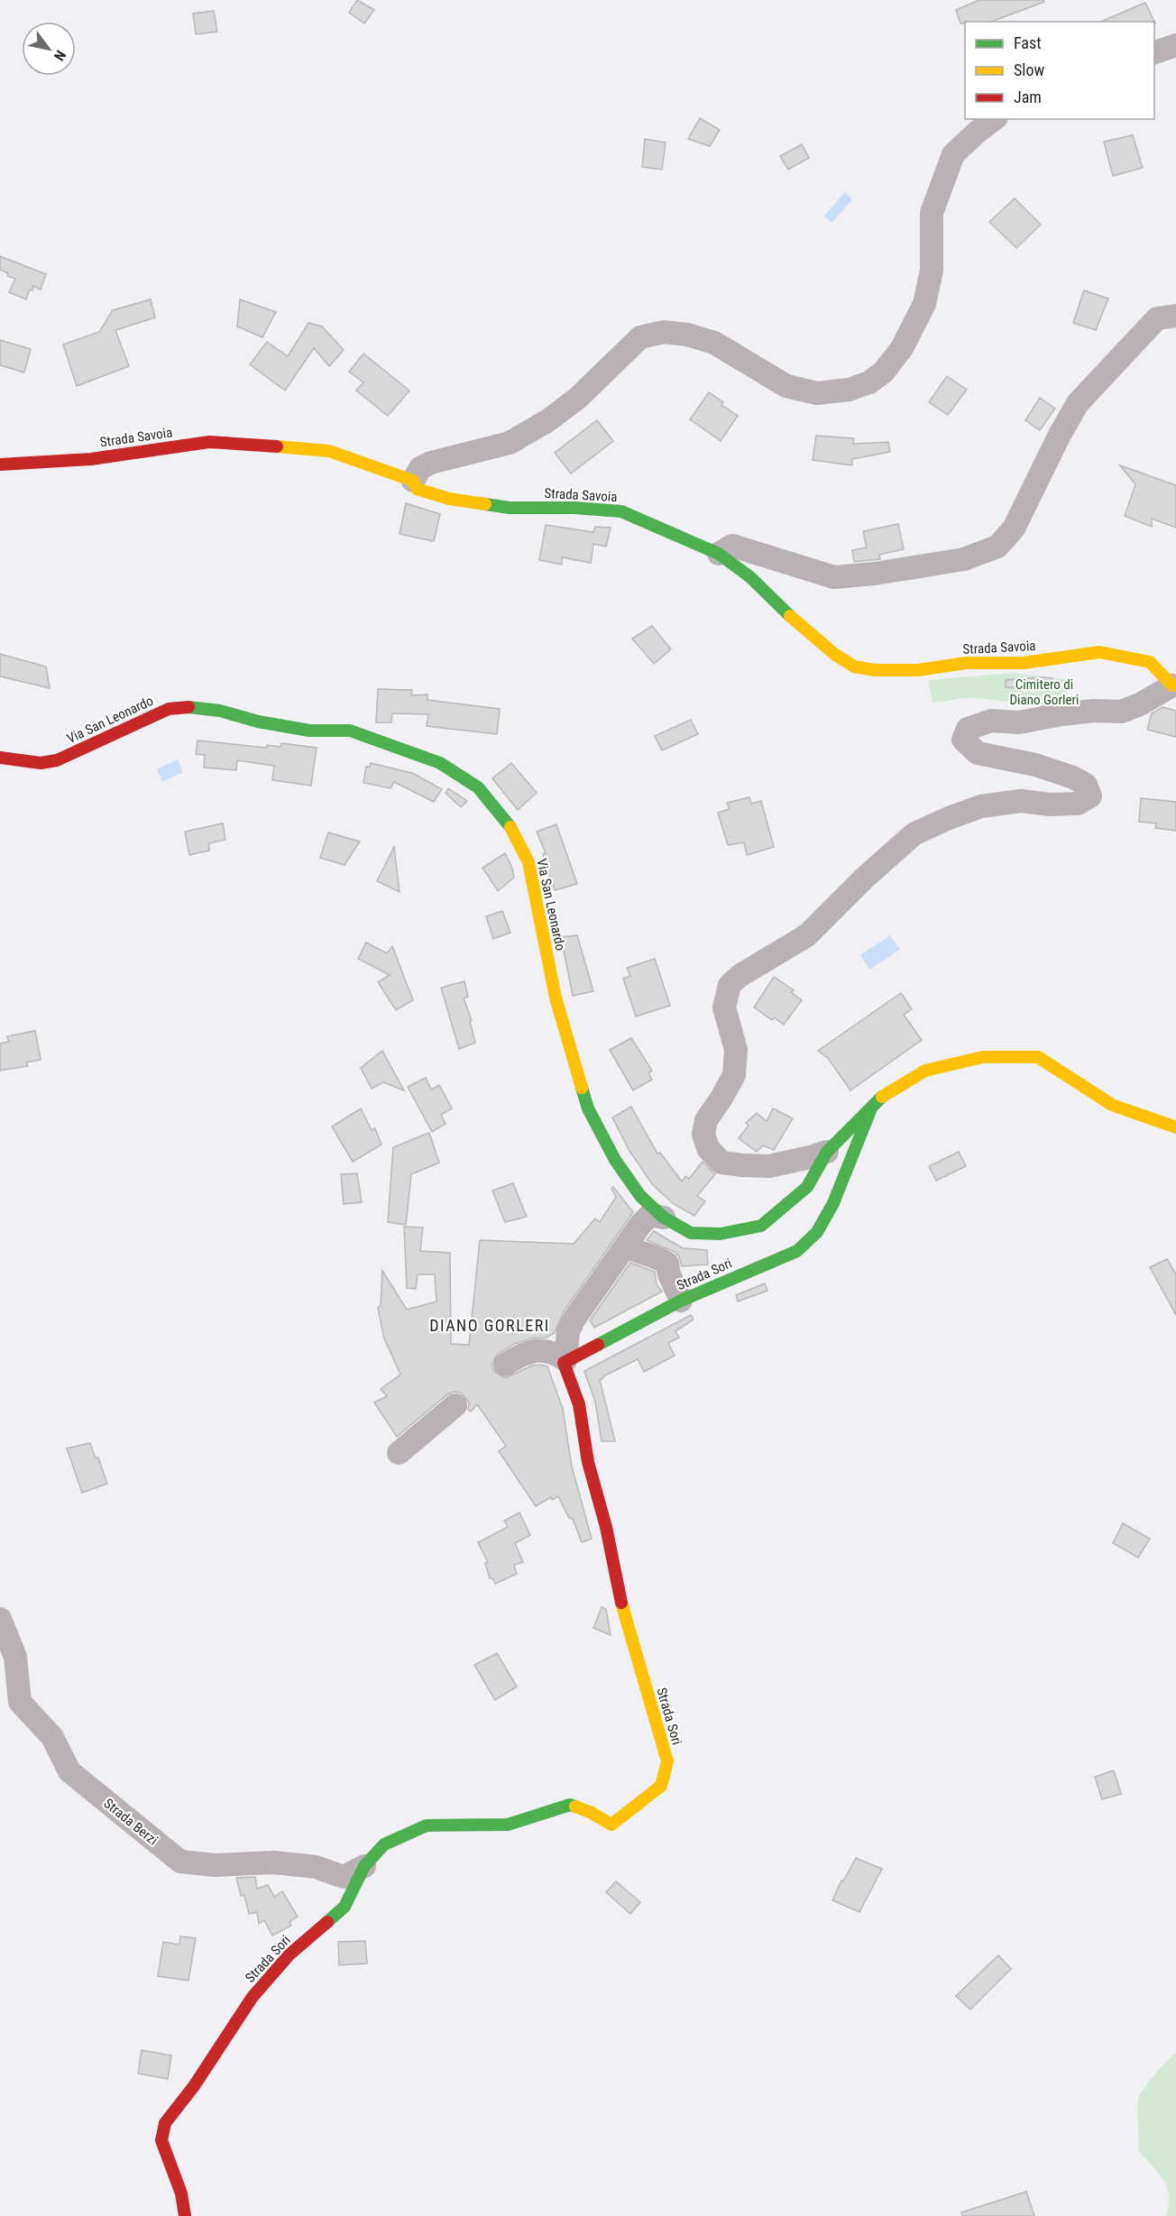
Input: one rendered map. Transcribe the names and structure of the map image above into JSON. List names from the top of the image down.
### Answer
{
  "streets": {
    "street": [
      "Strada Savoia",
      "Via San Leonardo",
      "Strada Sori",
      "Strada Berzi"
    ]
  },
  "crossings": [
    ["Via San Leonardo", "Strada Sori"],
    ["Strada Sori", "Strada Berzi"]
  ],
  "districts": ["DIANO GORLERI"],
  "parks": ["Cimitero di Diano Gorleri"],
  "legend": ["Fast", "Slow", "Jam"],
  "north": "bottom right"
}
